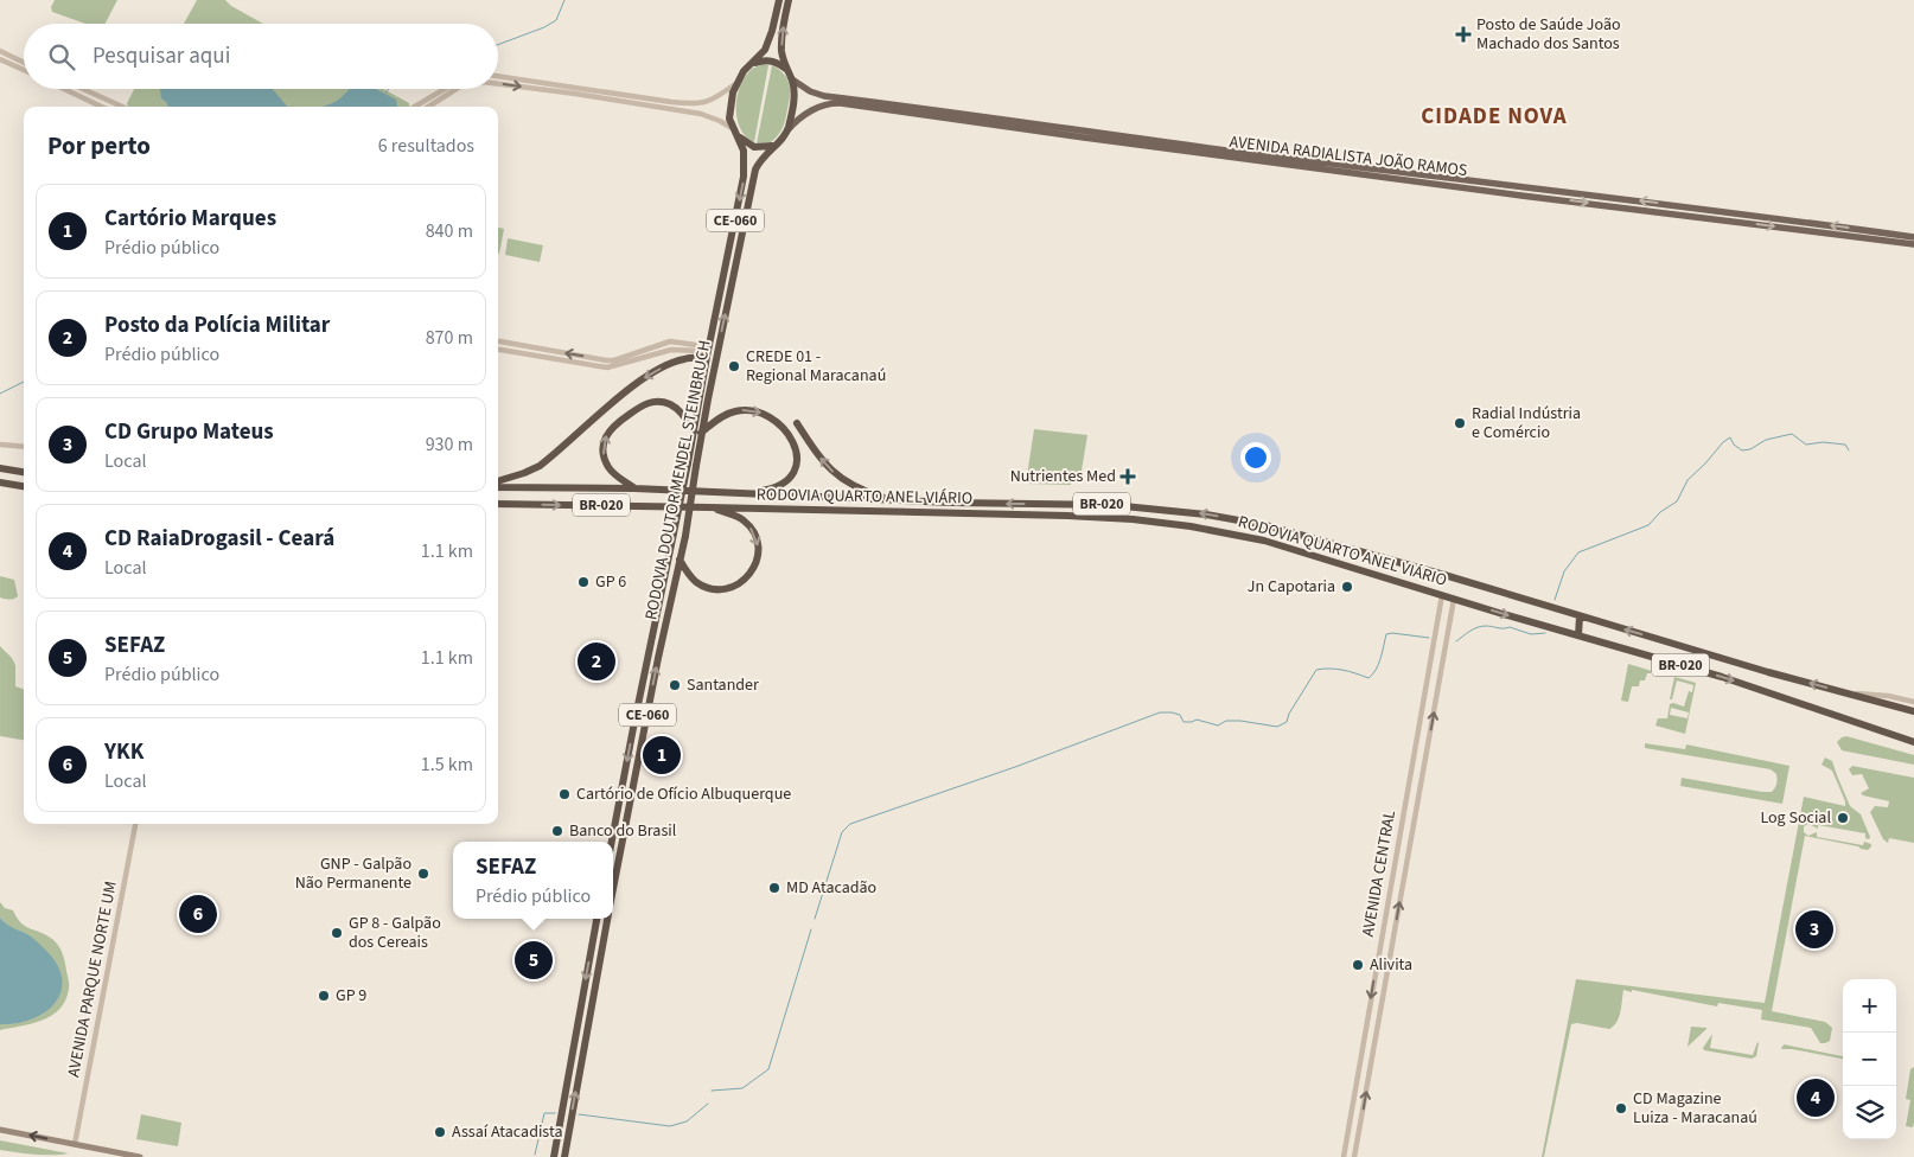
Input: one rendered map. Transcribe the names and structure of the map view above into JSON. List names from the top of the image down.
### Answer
{
  "streets": {
    "highway": [
      "CE-060",
      "RODOVIA DOUTOR MENDEL STEINBRUCH",
      "RODOVIA QUARTO ANEL VIÁRIO",
      "BR-020"
    ],
    "main road": ["AVENIDA RADIALISTA JOÃO RAMOS"],
    "street": ["AVENIDA CENTRAL", "AVENIDA PARQUE NORTE UM"]
  },
  "crossings": [
    ["AVENIDA RADIALISTA JOÃO RAMOS", "CE-060"],
    ["AVENIDA RADIALISTA JOÃO RAMOS", "RODOVIA DOUTOR MENDEL STEINBRUCH"],
    ["CE-060", "RODOVIA DOUTOR MENDEL STEINBRUCH"],
    ["RODOVIA QUARTO ANEL VIÁRIO", "AVENIDA CENTRAL"]
  ],
  "districts": ["CIDADE NOVA"],
  "places": {
    "health": ["Posto de Saúde João Machado dos Santos", "Nutrientes Med"],
    "other": [
      "CREDE 01 - Regional Maracanaú",
      "Radial Indústria e Comércio",
      "GP 6",
      "Jn Capotaria",
      "Santander",
      "Cartório de Ofício Albuquerque",
      "Log Social",
      "Banco do Brasil",
      "GNP - Galpão Não Permanente",
      "MD Atacadão",
      "GP 8 - Galpão dos Cereais",
      "Alivita",
      "GP 9",
      "CD Magazine Luiza - Maracanaú",
      "Assaí Atacadista"
    ]
  },
  "page": {
    "search": "Pesquisar aqui",
    "heading": ["Por perto", "6 resultados"],
    "list": [
      {
        "mark": "1",
        "name": "Cartório Marques",
        "note": "Prédio público",
        "value": "840 m"
      },
      {
        "mark": "2",
        "name": "Posto da Polícia Militar",
        "note": "Prédio público",
        "value": "870 m"
      },
      {
        "mark": "3",
        "name": "CD Grupo Mateus",
        "note": "Local",
        "value": "930 m"
      },
      {
        "mark": "4",
        "name": "CD RaiaDrogasil - Ceará",
        "note": "Local",
        "value": "1.1 km"
      },
      {
        "mark": "5",
        "name": "SEFAZ",
        "note": "Prédio público",
        "value": "1.1 km"
      },
      {
        "mark": "6",
        "name": "YKK",
        "note": "Local",
        "value": "1.5 km"
      }
    ],
    "pins": [
      "2",
      "1",
      "6",
      "3",
      "5",
      "4"
    ],
    "popup": ["SEFAZ", "Prédio público"],
    "map_buttons": ["+", "−"]
  }
}
